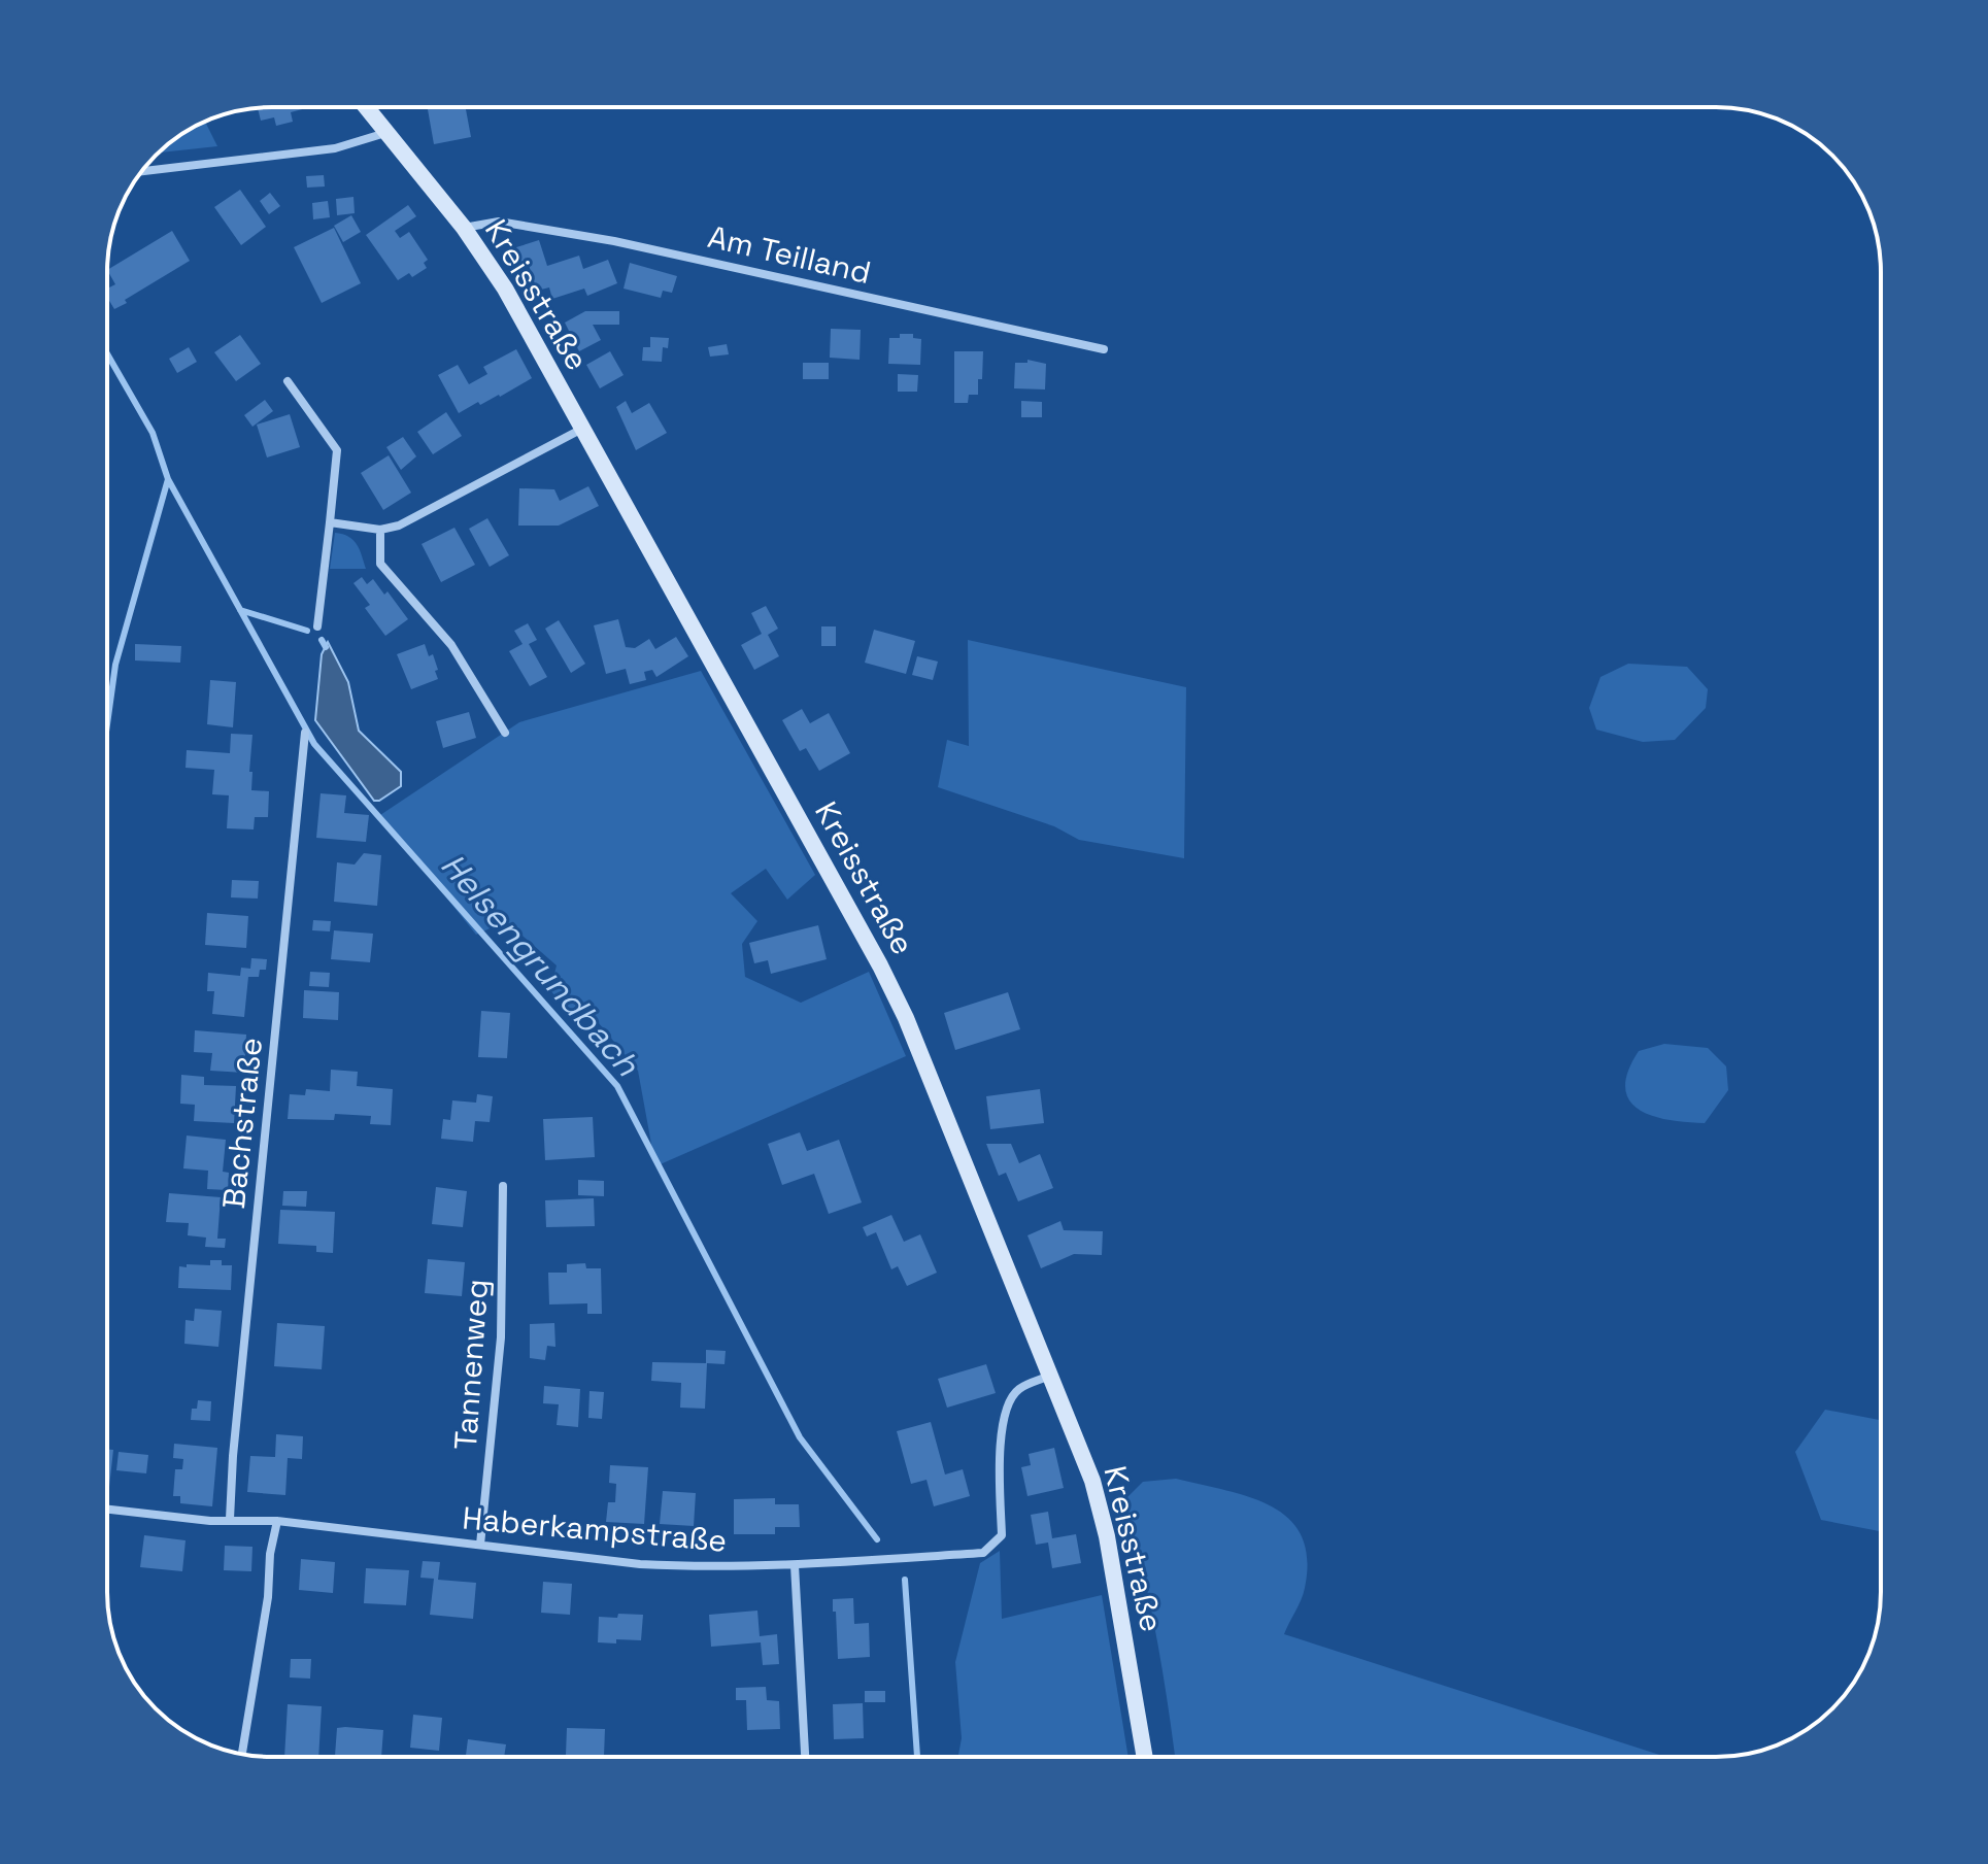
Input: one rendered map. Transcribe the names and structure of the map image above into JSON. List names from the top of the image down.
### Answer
{
  "streets": {
    "street": [
      "Am Teilland",
      "Kreisstraße",
      "Bachstraße",
      "Tannenweg",
      "Haberkampstraße"
    ]
  },
  "crossings": [
    ["Am Teilland", "Kreisstraße"],
    ["Kreisstraße", "Haberkampstraße"],
    ["Bachstraße", "Haberkampstraße"],
    ["Tannenweg", "Haberkampstraße"]
  ],
  "water": ["Helsengrundbach"]
}
